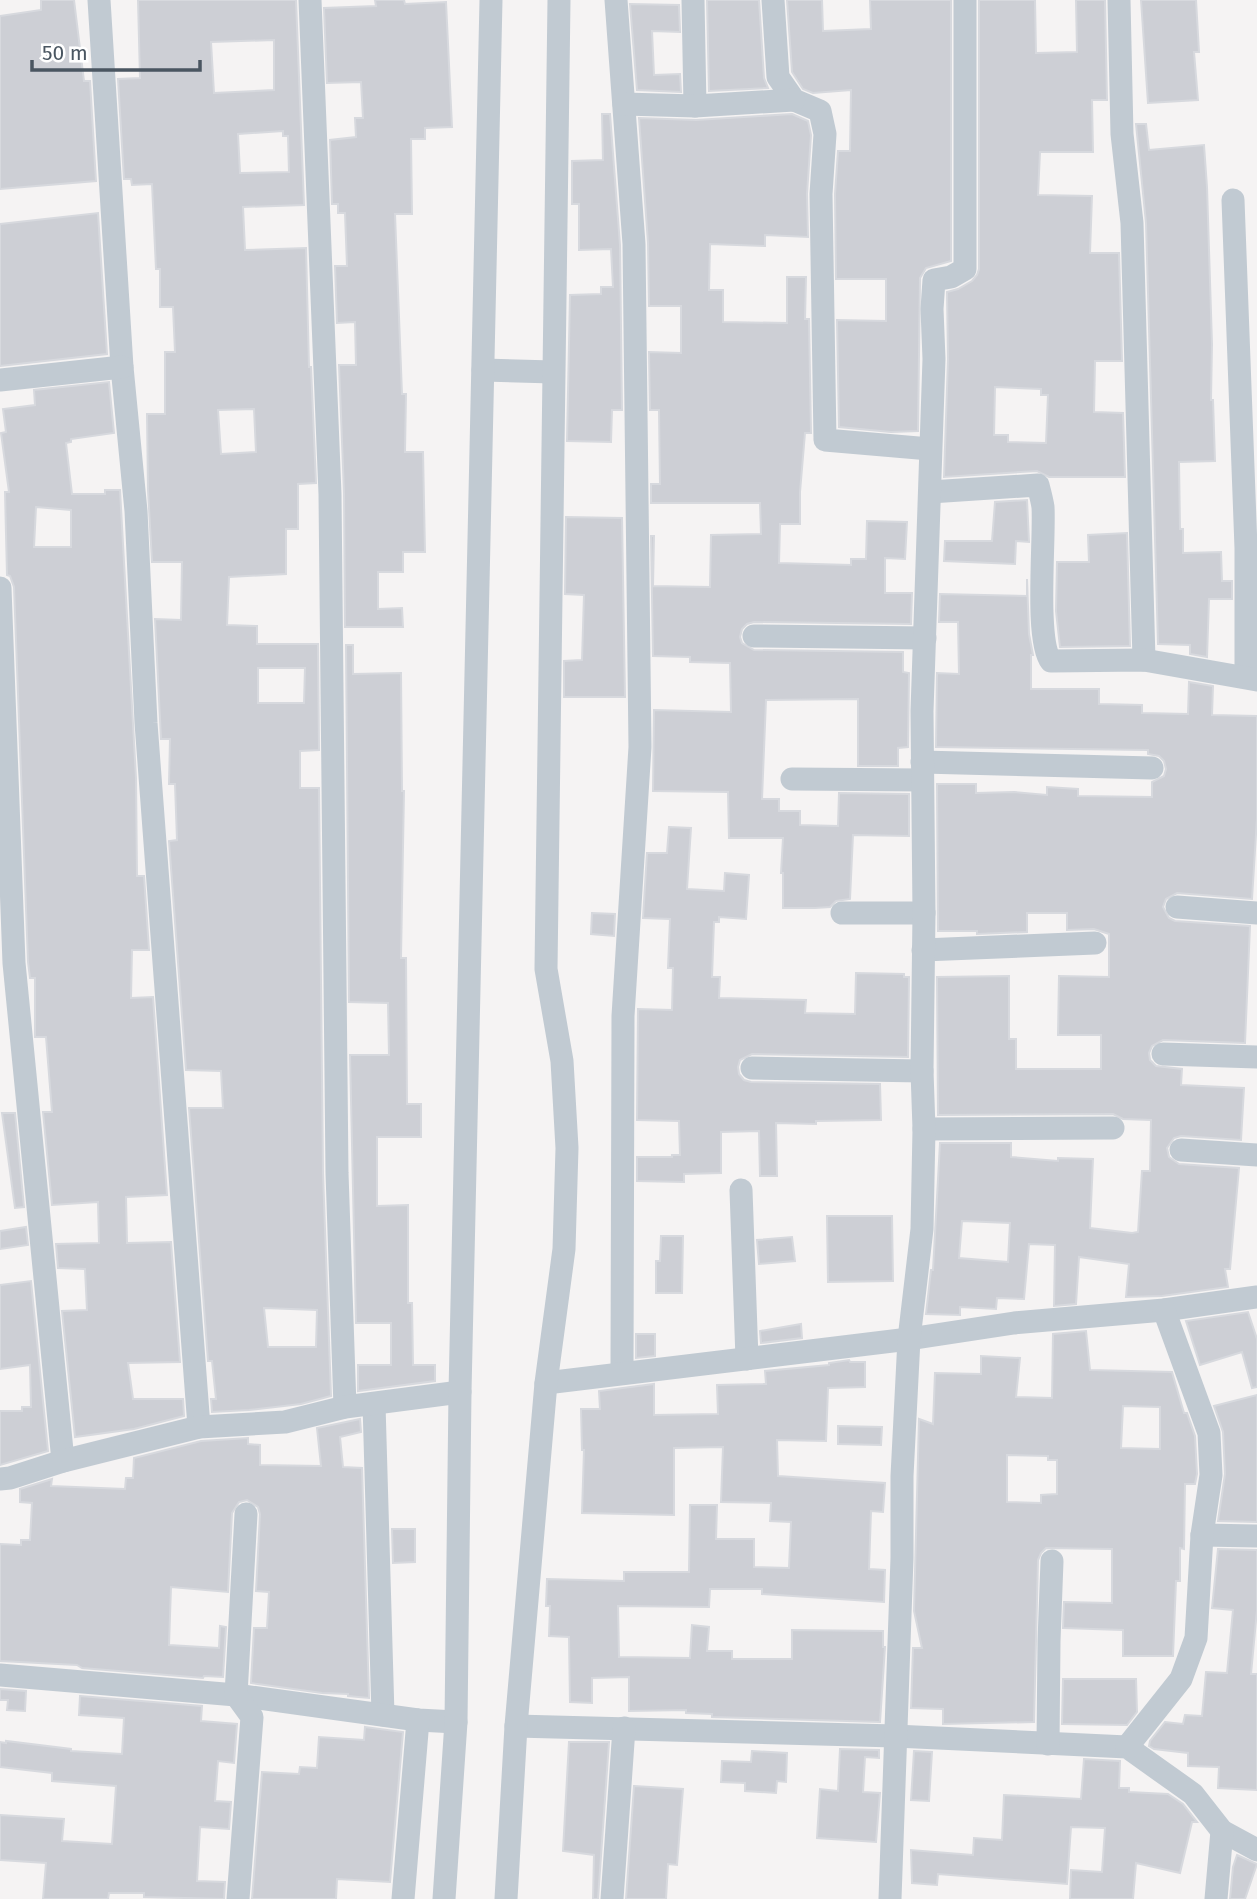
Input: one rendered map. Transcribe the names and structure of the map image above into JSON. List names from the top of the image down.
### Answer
{
  "scale_bar": "50 m"
}
